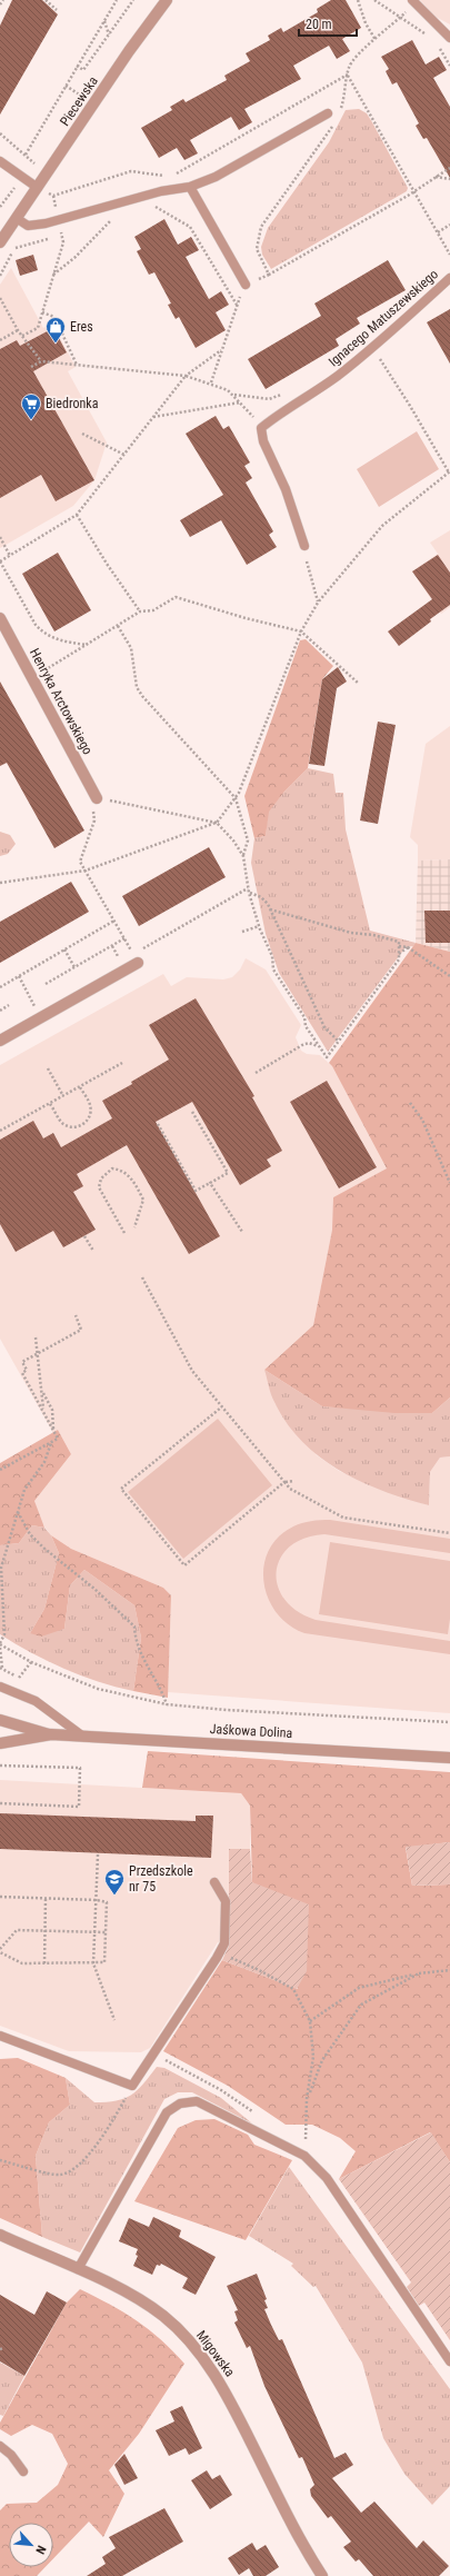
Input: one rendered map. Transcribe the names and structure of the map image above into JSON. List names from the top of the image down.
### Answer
{
  "streets": {
    "street": [
      "Piecewska",
      "Henryka Arctowskiego",
      "Jaśkowa Dolina",
      "Migowska"
    ],
    "lane": ["Ignacego Matuszewskiego"]
  },
  "places": {
    "shop": ["Eres"],
    "supermarket": ["Biedronka"],
    "school or university": ["Przedszkole nr 75"]
  },
  "scale_bar": "20 m",
  "north": "bottom right"
}
